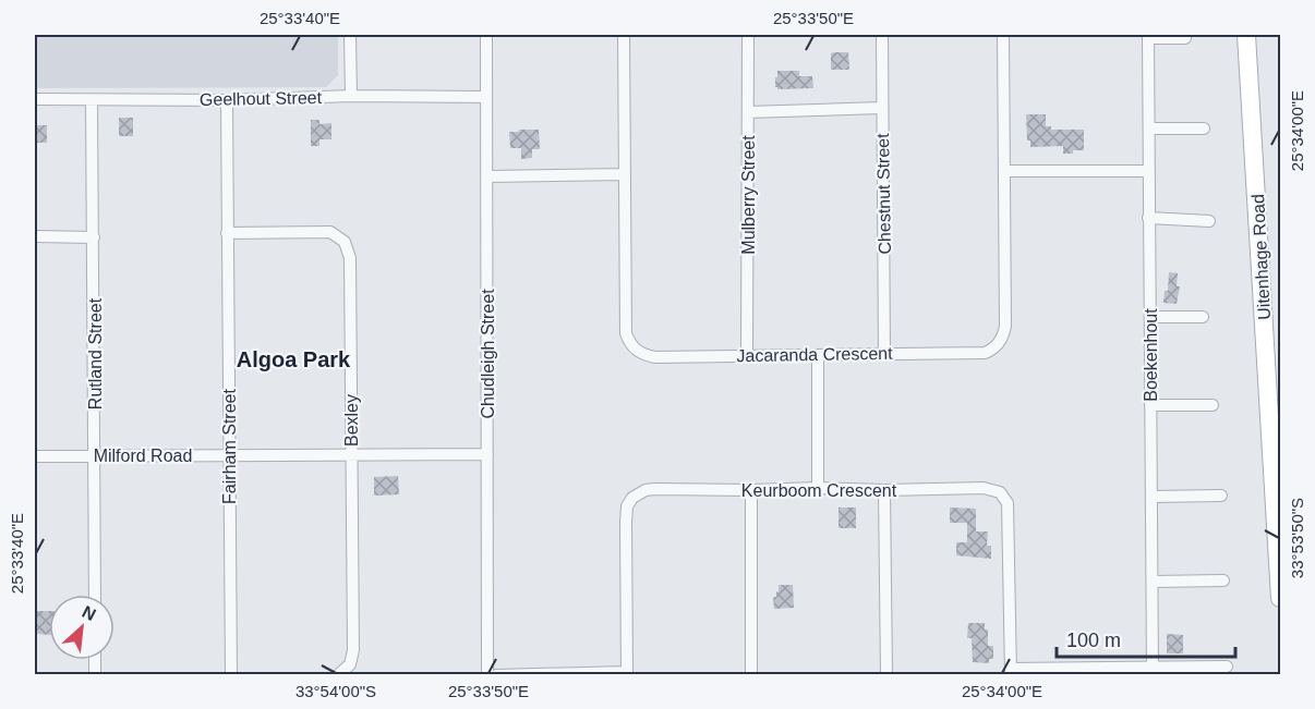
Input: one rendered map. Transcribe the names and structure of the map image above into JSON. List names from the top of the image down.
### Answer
{
  "streets": {
    "main road": ["Uitenhage Road"],
    "street": [
      "Geelhout Street",
      "Chestnut Street",
      "Mulberry Street",
      "Rutland Street",
      "Chudleigh Street",
      "Jacaranda Crescent",
      "Boekenhout",
      "Bexley",
      "Fairham Street",
      "Milford Road",
      "Keurboom Crescent"
    ]
  },
  "crossings": [
    ["Geelhout Street", "Rutland Street"],
    ["Geelhout Street", "Chudleigh Street"],
    ["Geelhout Street", "Fairham Street"],
    ["Chestnut Street", "Jacaranda Crescent"],
    ["Mulberry Street", "Jacaranda Crescent"],
    ["Rutland Street", "Milford Road"],
    ["Chudleigh Street", "Milford Road"],
    ["Bexley", "Fairham Street"],
    ["Bexley", "Milford Road"],
    ["Fairham Street", "Milford Road"]
  ],
  "districts": ["Algoa Park"],
  "scale_bar": "100 m",
  "north": "top right",
  "coordinates": [
    "25°33'40\"E",
    "25°33'50\"E",
    "25°34'00\"E",
    "33°53'50\"S",
    "33°54'00\"S"
  ]
}
